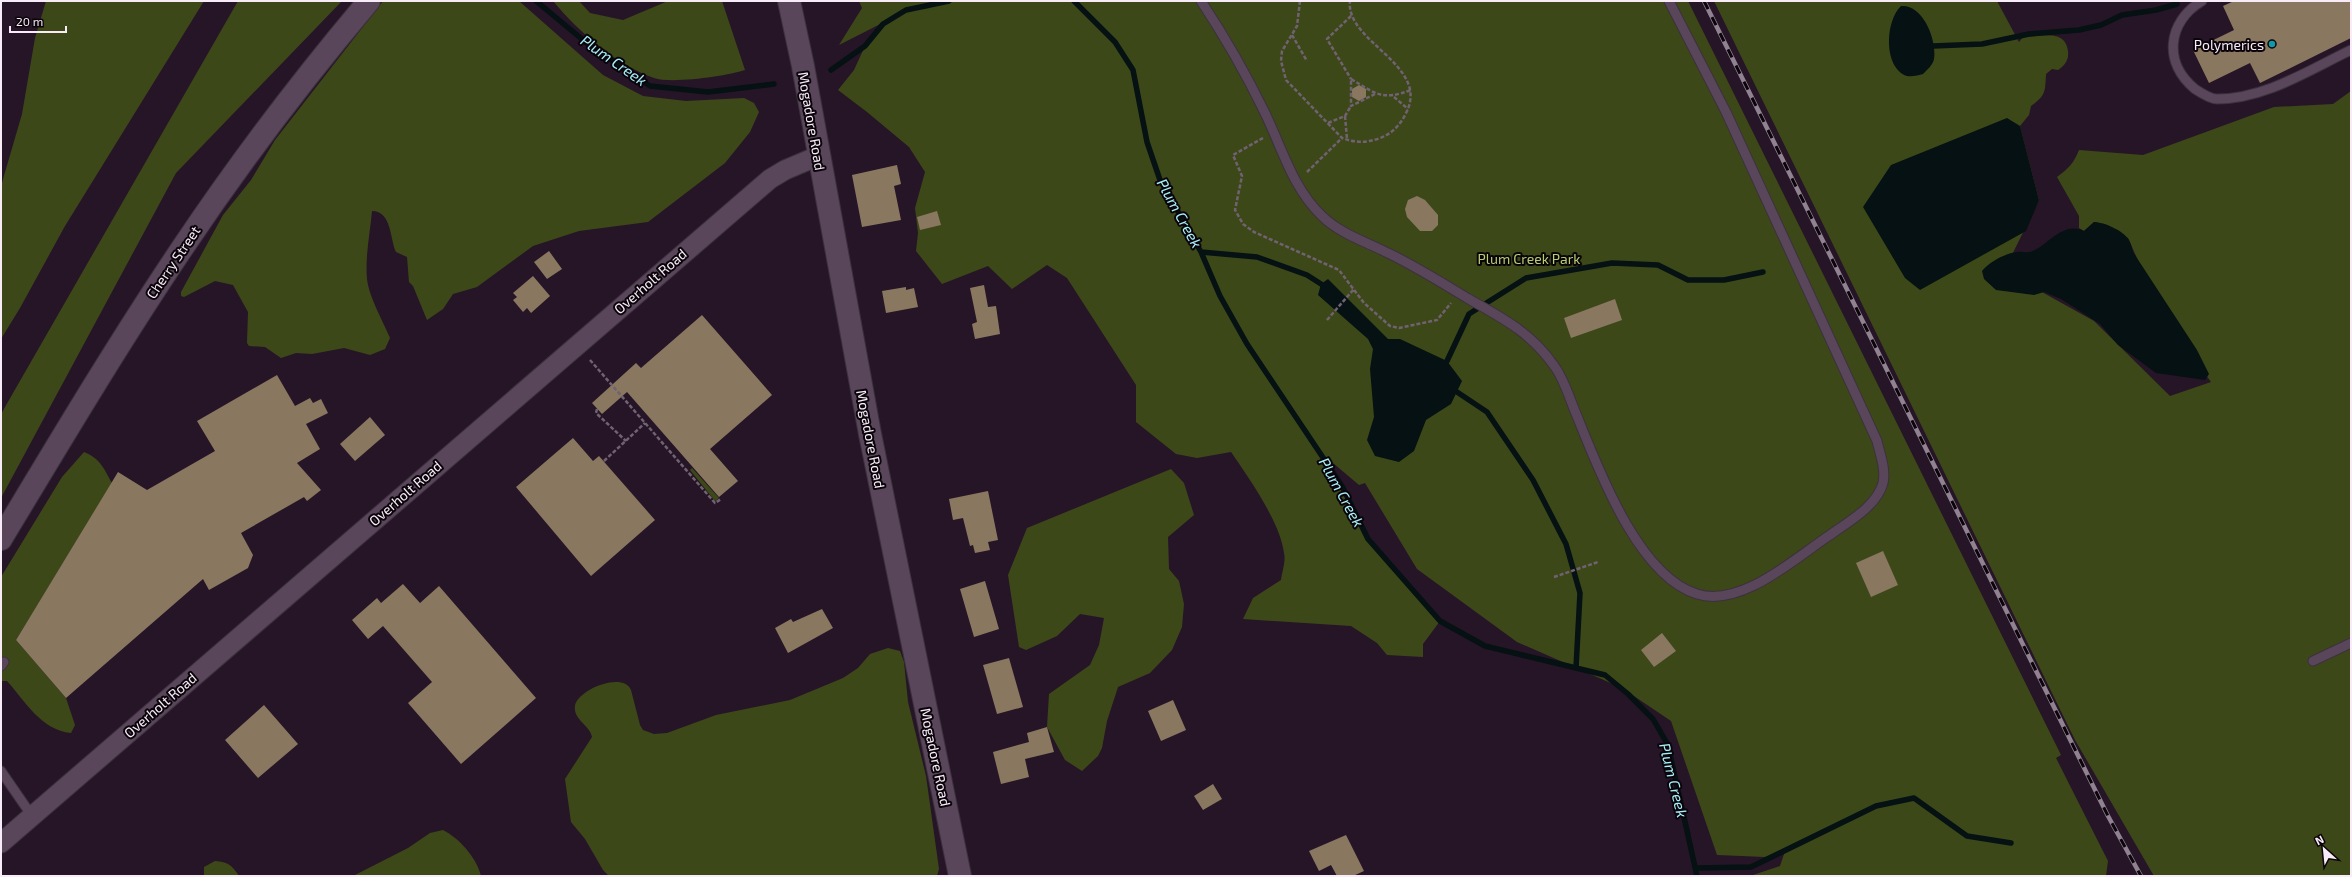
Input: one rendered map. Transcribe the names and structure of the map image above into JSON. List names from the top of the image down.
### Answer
{
  "streets": {
    "street": ["Mogadore Road", "Cherry Street", "Overholt Road"]
  },
  "crossings": [
    ["Mogadore Road", "Overholt Road"]
  ],
  "water": ["Plum Creek"],
  "parks": ["Plum Creek Park"],
  "places": ["Polymerics"],
  "scale_bar": "20 m",
  "north": "top left"
}
